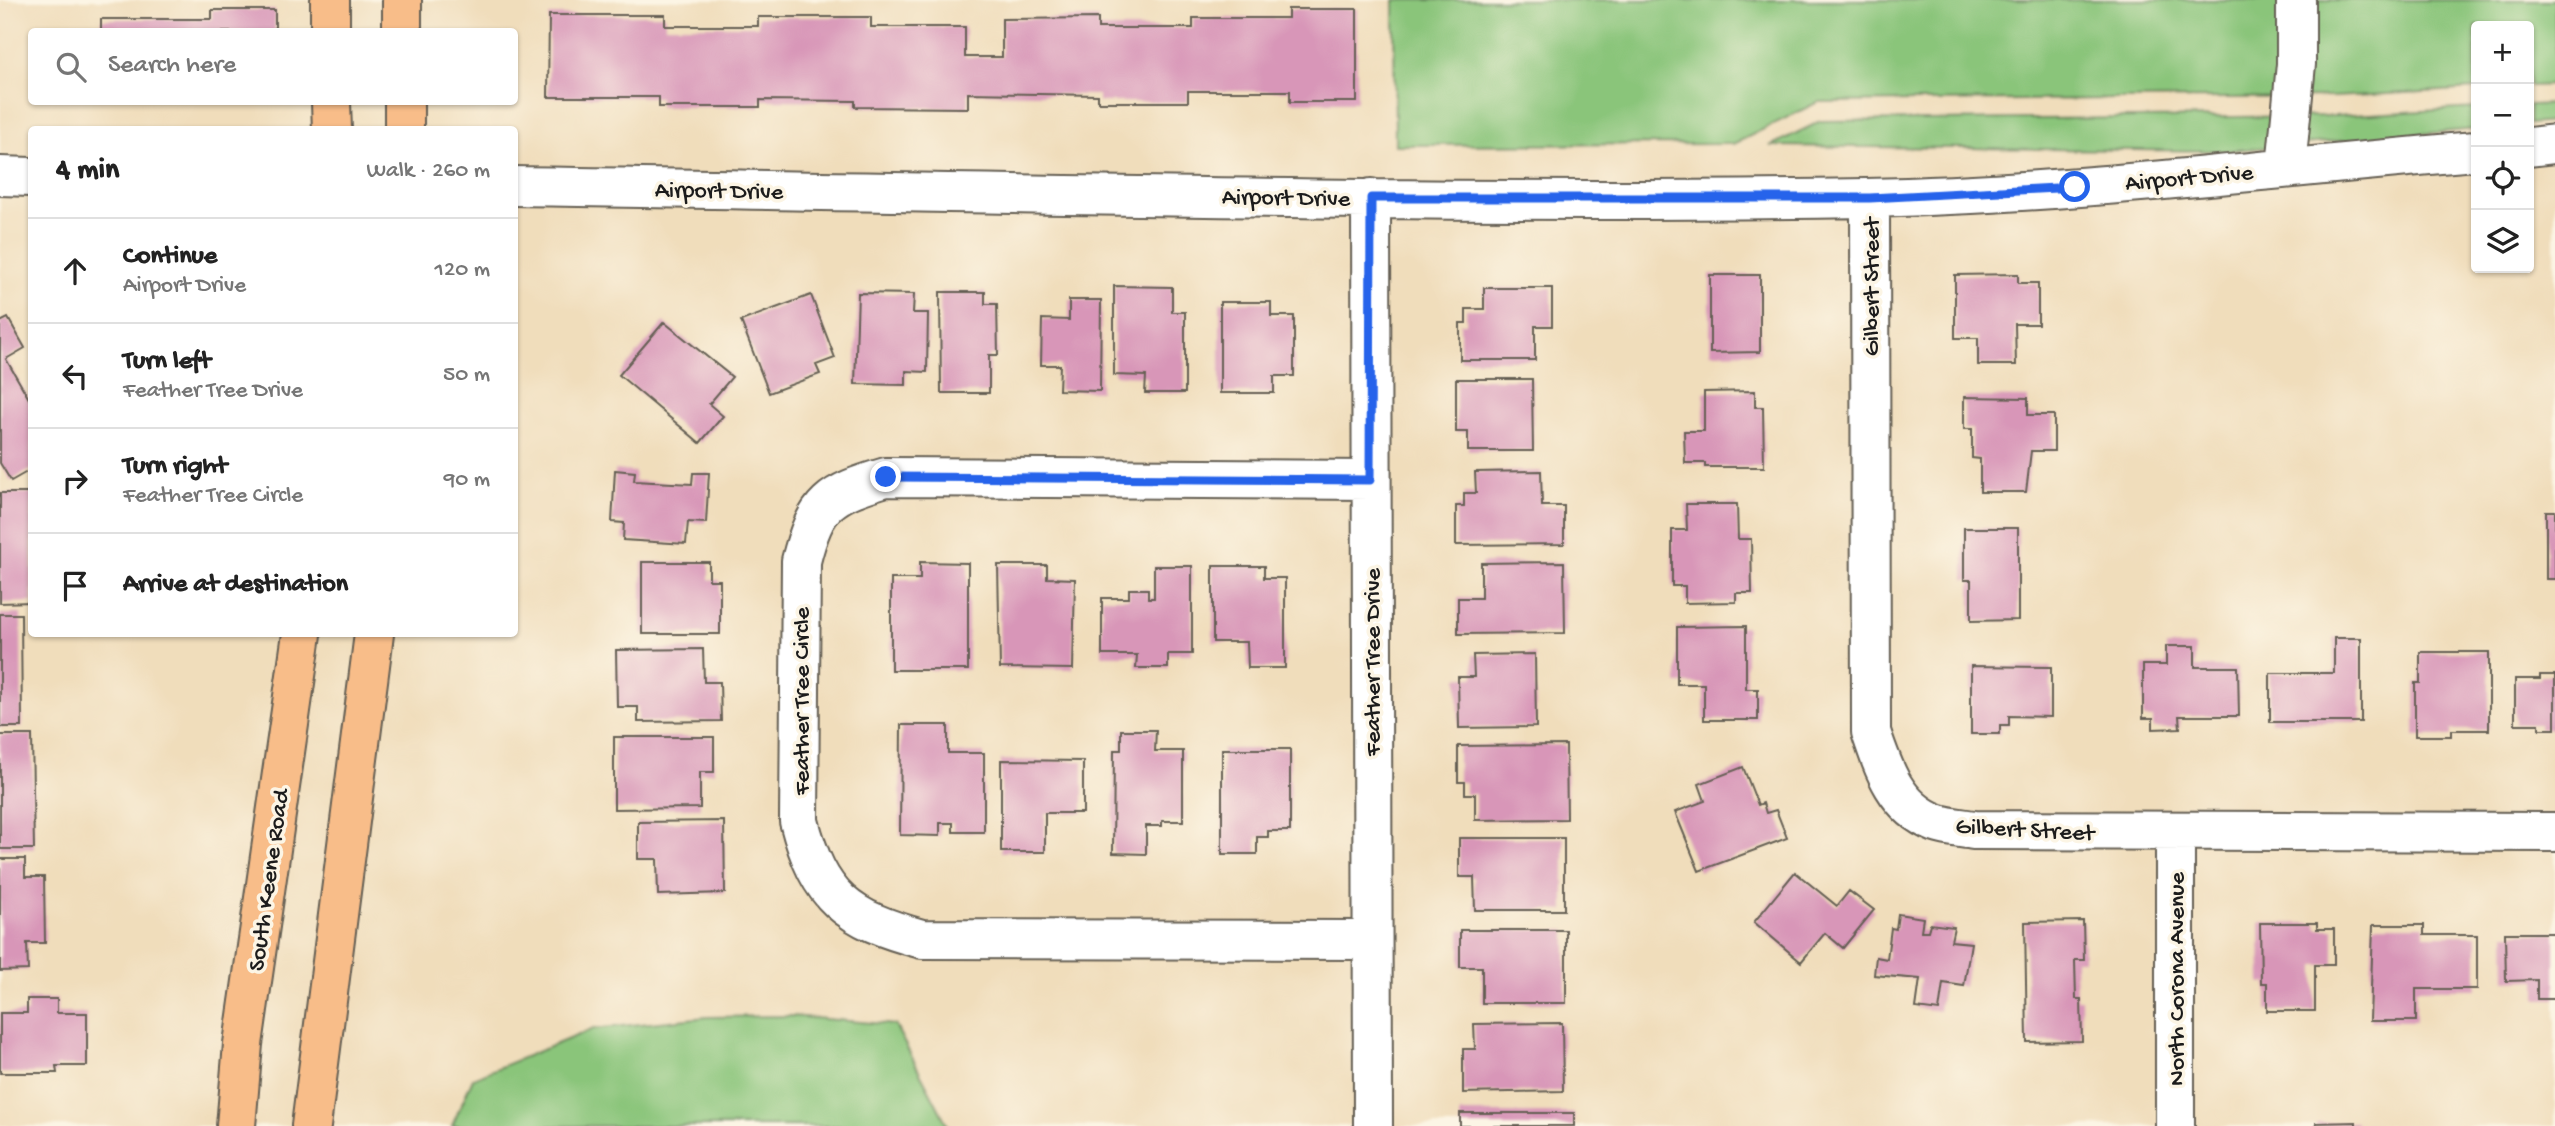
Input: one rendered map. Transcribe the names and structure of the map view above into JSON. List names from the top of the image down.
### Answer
{
  "streets": {
    "main road": ["South Keene Road"],
    "street": [
      "Airport Drive",
      "Gilbert Street",
      "Feather Tree Drive",
      "Feather Tree Circle",
      "North Corona Avenue"
    ]
  },
  "crossings": [
    ["Airport Drive", "Gilbert Street"],
    ["Airport Drive", "Feather Tree Drive"],
    ["Gilbert Street", "North Corona Avenue"],
    ["Feather Tree Drive", "Feather Tree Circle"]
  ],
  "page": {
    "map_buttons": ["+", "−"],
    "search": "Search here",
    "heading": ["4 min", "Walk · 260 m"],
    "list": [
      ["Continue", "Airport Drive", "120 m"],
      ["Turn left", "Feather Tree Drive", "50 m"],
      ["Turn right", "Feather Tree Circle", "90 m"],
      "Arrive at destination"
    ]
  }
}
